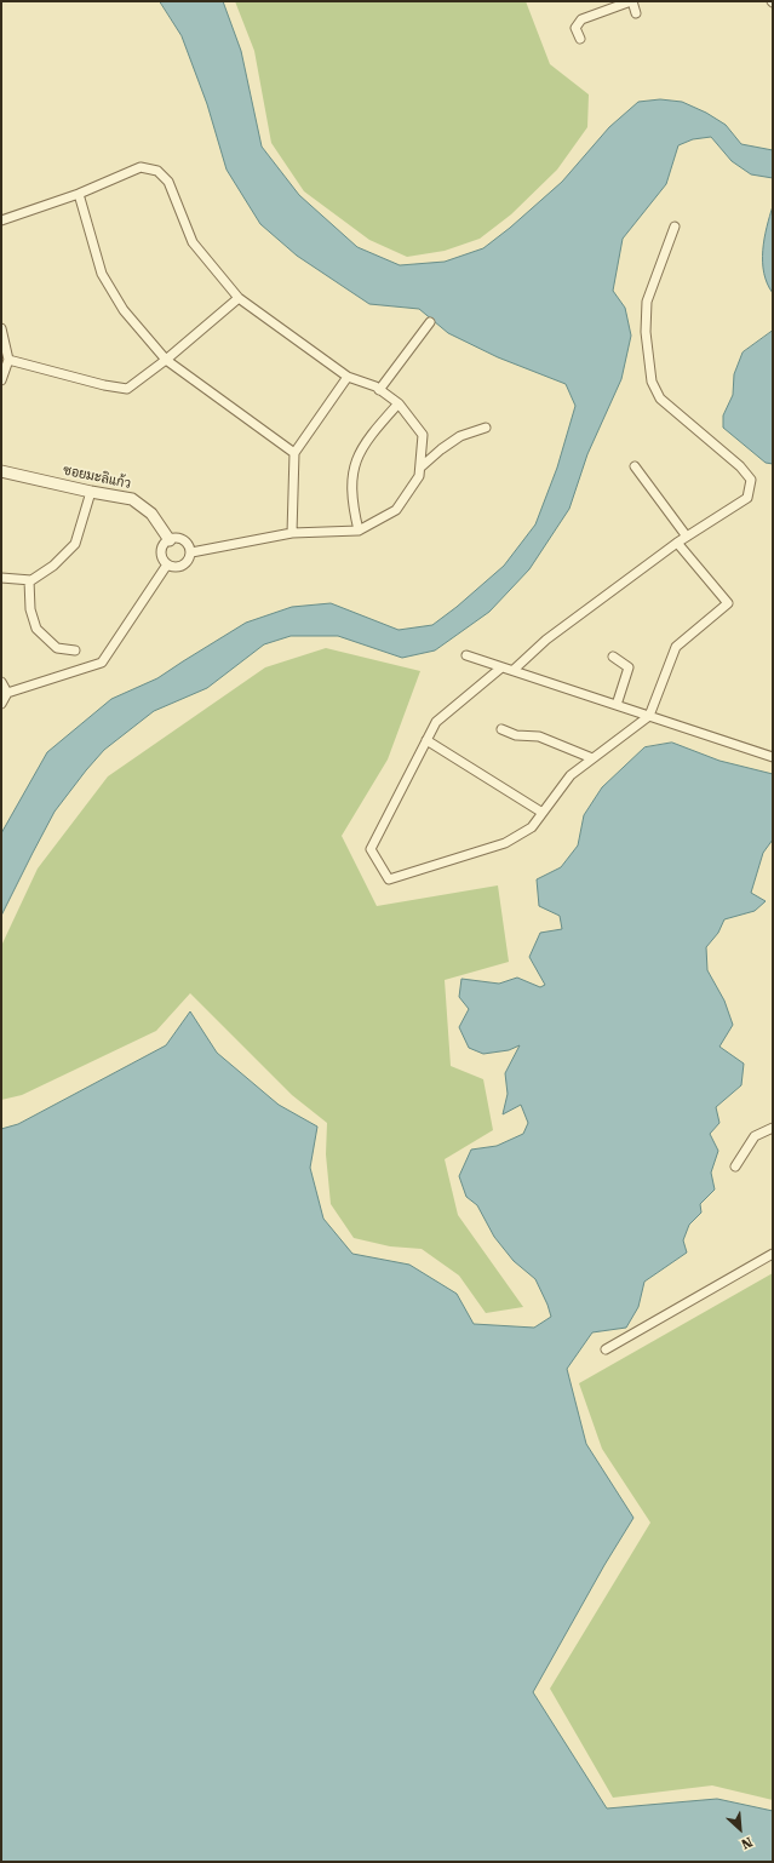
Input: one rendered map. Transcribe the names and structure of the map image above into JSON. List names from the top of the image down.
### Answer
{
  "streets": {
    "street": ["ซอยมะลิแก้ว"]
  },
  "north": "bottom right"
}
